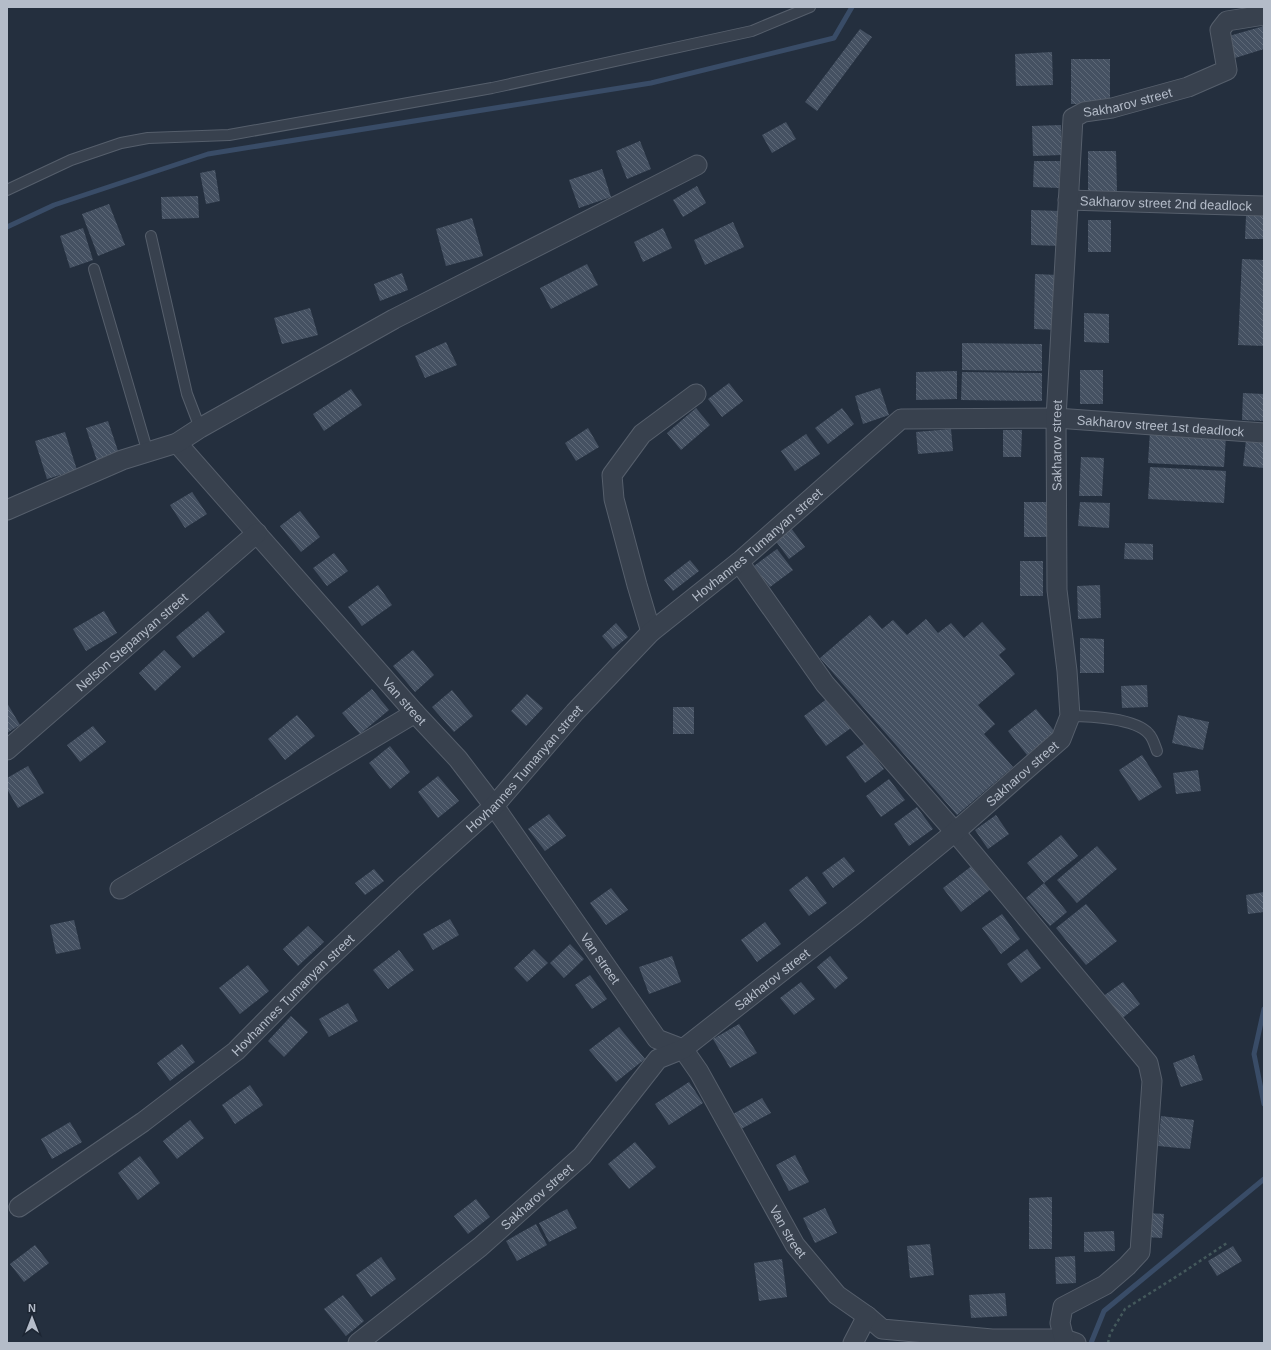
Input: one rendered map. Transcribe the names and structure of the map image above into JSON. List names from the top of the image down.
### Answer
{
  "streets": {
    "street": [
      "Sakharov street",
      "Sakharov street 2nd deadlock",
      "Sakharov street 1st deadlock",
      "Hovhannes Tumanyan street",
      "Nelson Stepanyan street",
      "Van street"
    ]
  },
  "crossings": [
    ["Sakharov street", "Sakharov street 2nd deadlock"],
    ["Sakharov street", "Sakharov street 1st deadlock"],
    ["Sakharov street", "Hovhannes Tumanyan street"],
    ["Sakharov street", "Van street"],
    ["Sakharov street 1st deadlock", "Hovhannes Tumanyan street"],
    ["Hovhannes Tumanyan street", "Van street"],
    ["Nelson Stepanyan street", "Van street"]
  ],
  "north": "top"
}
